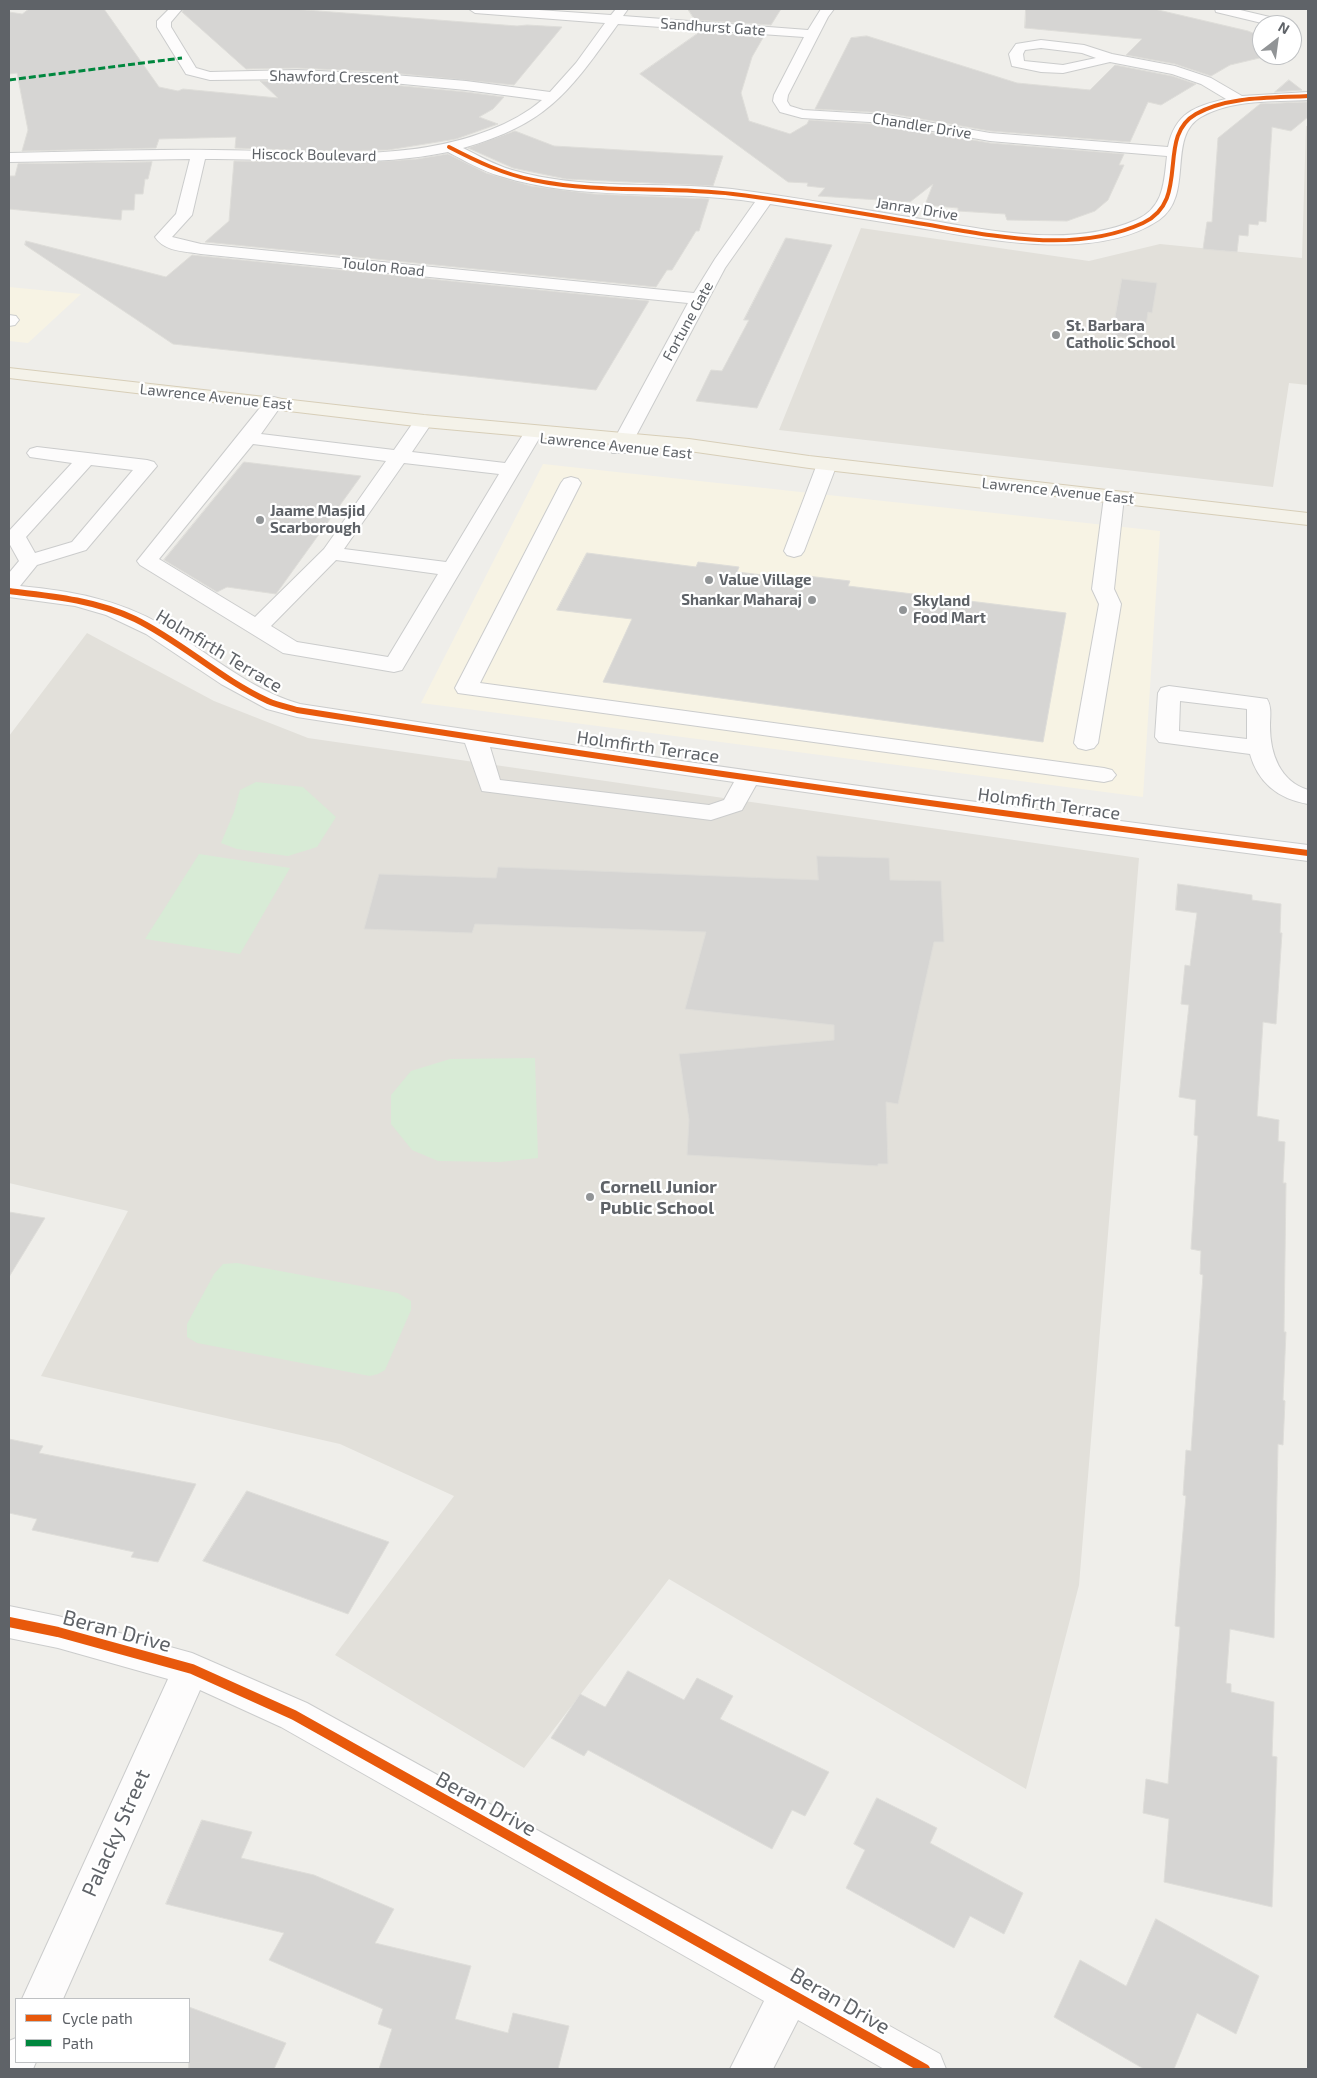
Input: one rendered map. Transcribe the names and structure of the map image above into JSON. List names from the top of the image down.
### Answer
{
  "streets": {
    "main road": ["Lawrence Avenue East"],
    "street": [
      "Sandhurst Gate",
      "Shawford Crescent",
      "Chandler Drive",
      "Hiscock Boulevard",
      "Janray Drive",
      "Toulon Road",
      "Fortune Gate",
      "Holmfirth Terrace",
      "Beran Drive",
      "Palacky Street"
    ]
  },
  "crossings": [
    ["Sandhurst Gate", "Chandler Drive"],
    ["Sandhurst Gate", "Hiscock Boulevard"],
    ["Shawford Crescent", "Hiscock Boulevard"],
    ["Chandler Drive", "Janray Drive"],
    ["Hiscock Boulevard", "Janray Drive"],
    ["Hiscock Boulevard", "Toulon Road"],
    ["Janray Drive", "Fortune Gate"],
    ["Toulon Road", "Fortune Gate"],
    ["Fortune Gate", "Lawrence Avenue East"],
    ["Beran Drive", "Palacky Street"]
  ],
  "places": [
    "St. Barbara Catholic School",
    "Jaame Masjid Scarborough",
    "Value Village",
    "Shankar Maharaj",
    "Skyland Food Mart",
    "Cornell Junior Public School"
  ],
  "legend": ["Cycle path", "Path"],
  "north": "top right"
}
